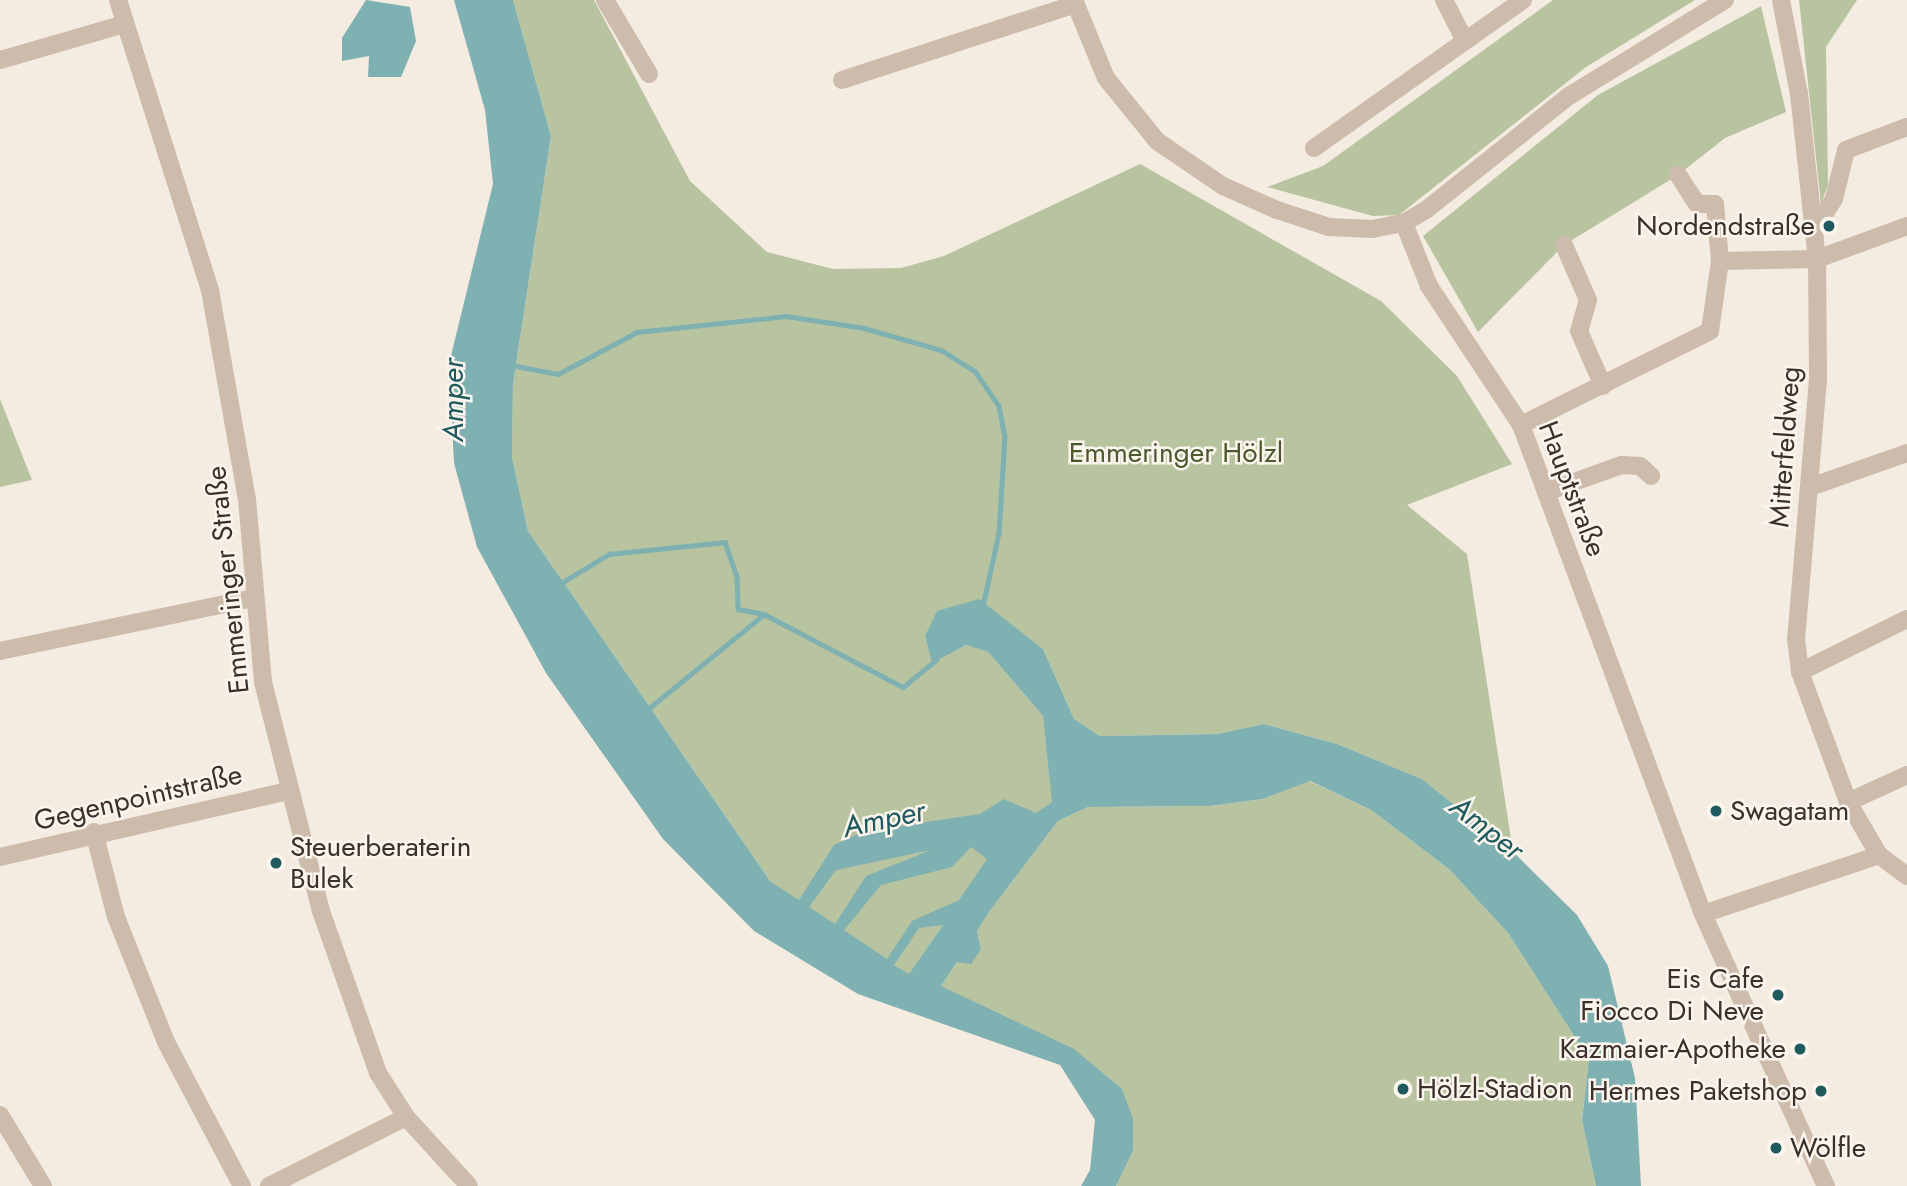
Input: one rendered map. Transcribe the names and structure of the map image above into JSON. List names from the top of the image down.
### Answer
{
  "streets": {
    "street": [
      "Mitterfeldweg",
      "Hauptstraße",
      "Emmeringer Straße",
      "Gegenpointstraße"
    ]
  },
  "crossings": [
    ["Emmeringer Straße", "Gegenpointstraße"]
  ],
  "water": ["Amper"],
  "parks": ["Emmeringer Hölzl"],
  "places": [
    "Nordendstraße",
    "Swagatam",
    "Steuerberaterin Bulek",
    "Eis Cafe Fiocco Di Neve",
    "Kazmaier-Apotheke",
    "Hölzl-Stadion",
    "Hermes Paketshop",
    "Wölfle"
  ]
}
